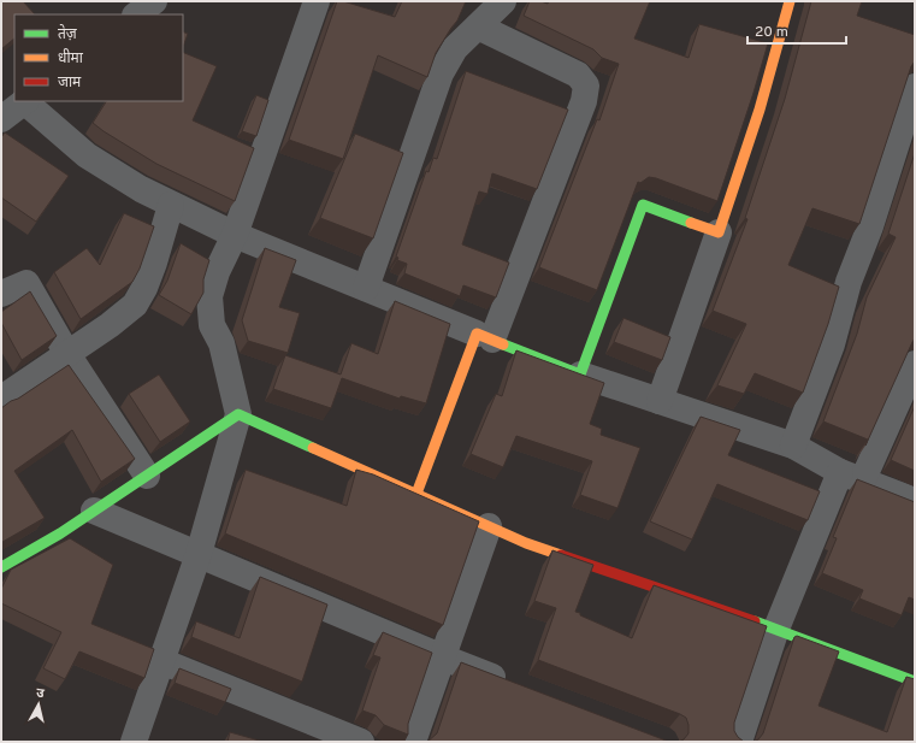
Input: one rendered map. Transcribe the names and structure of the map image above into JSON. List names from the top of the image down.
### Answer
{
  "legend": ["तेज़", "धीमा", "जाम"],
  "scale_bar": "20 m",
  "north": "top"
}
